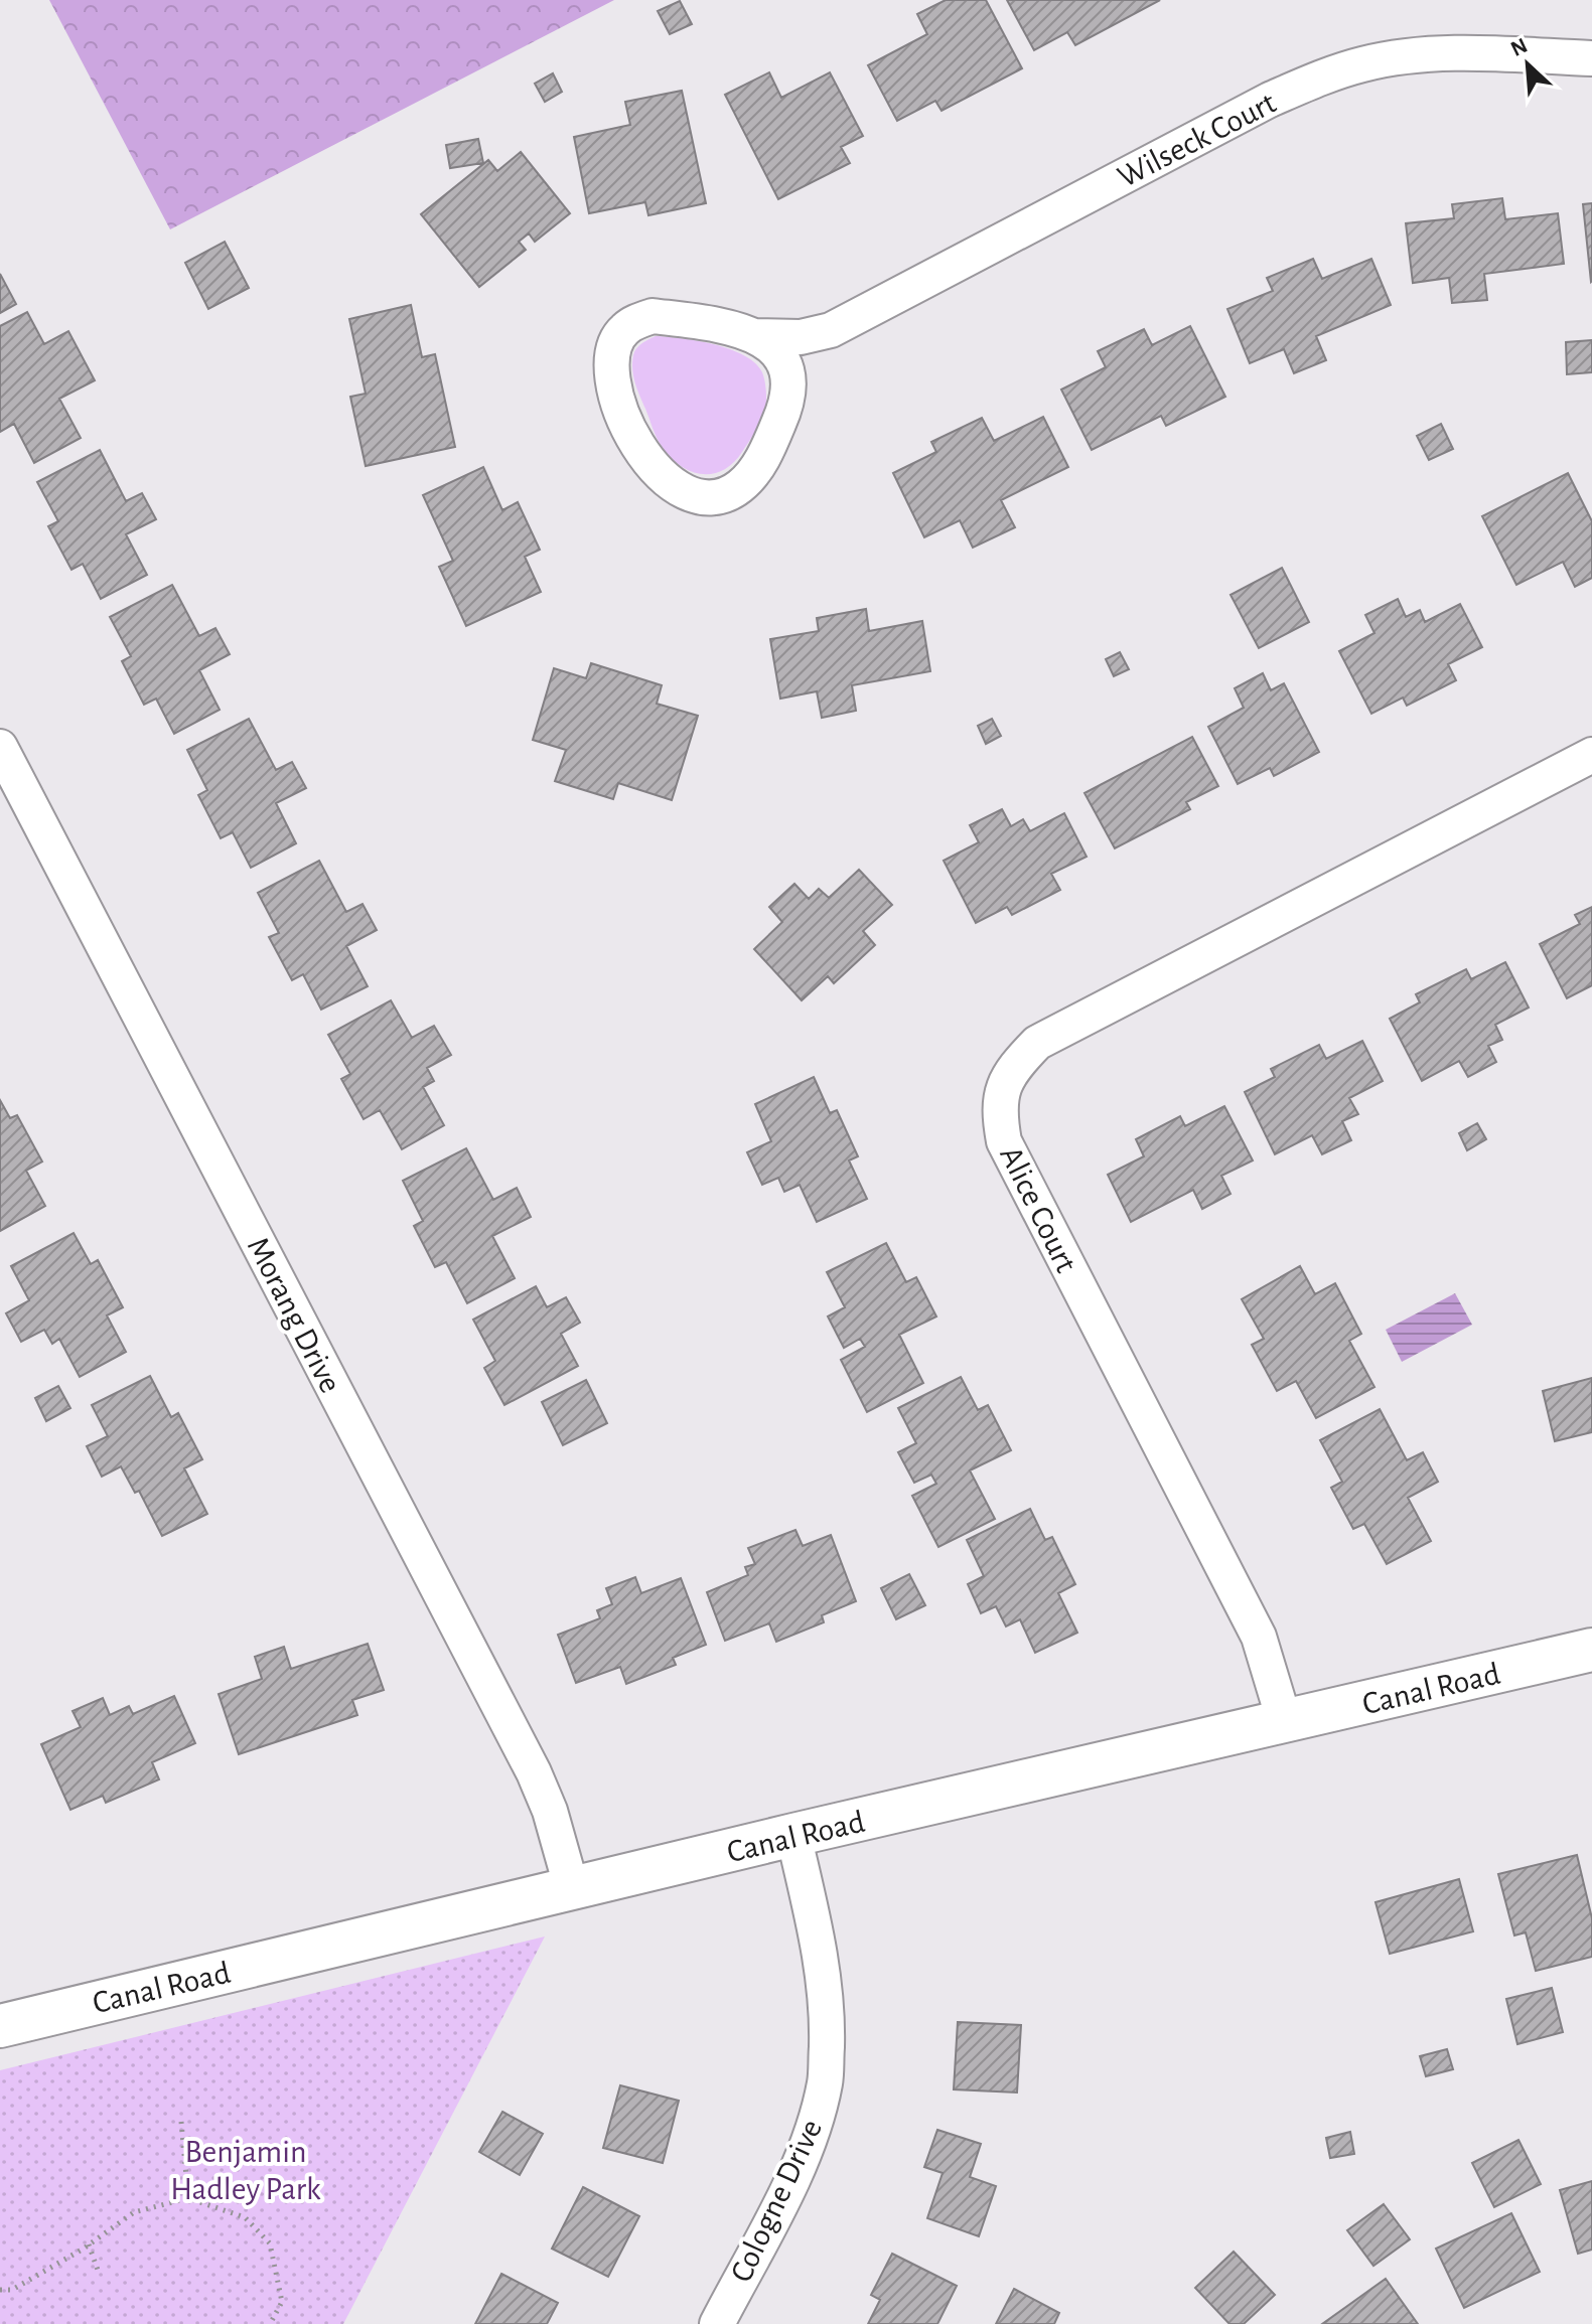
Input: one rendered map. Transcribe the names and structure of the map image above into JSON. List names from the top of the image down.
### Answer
{
  "streets": {
    "street": [
      "Wilseck Court",
      "Alice Court",
      "Morang Drive",
      "Canal Road",
      "Cologne Drive"
    ]
  },
  "crossings": [
    ["Alice Court", "Canal Road"],
    ["Morang Drive", "Canal Road"],
    ["Canal Road", "Cologne Drive"]
  ],
  "parks": ["Benjamin Hadley Park"],
  "north": "top left"
}
